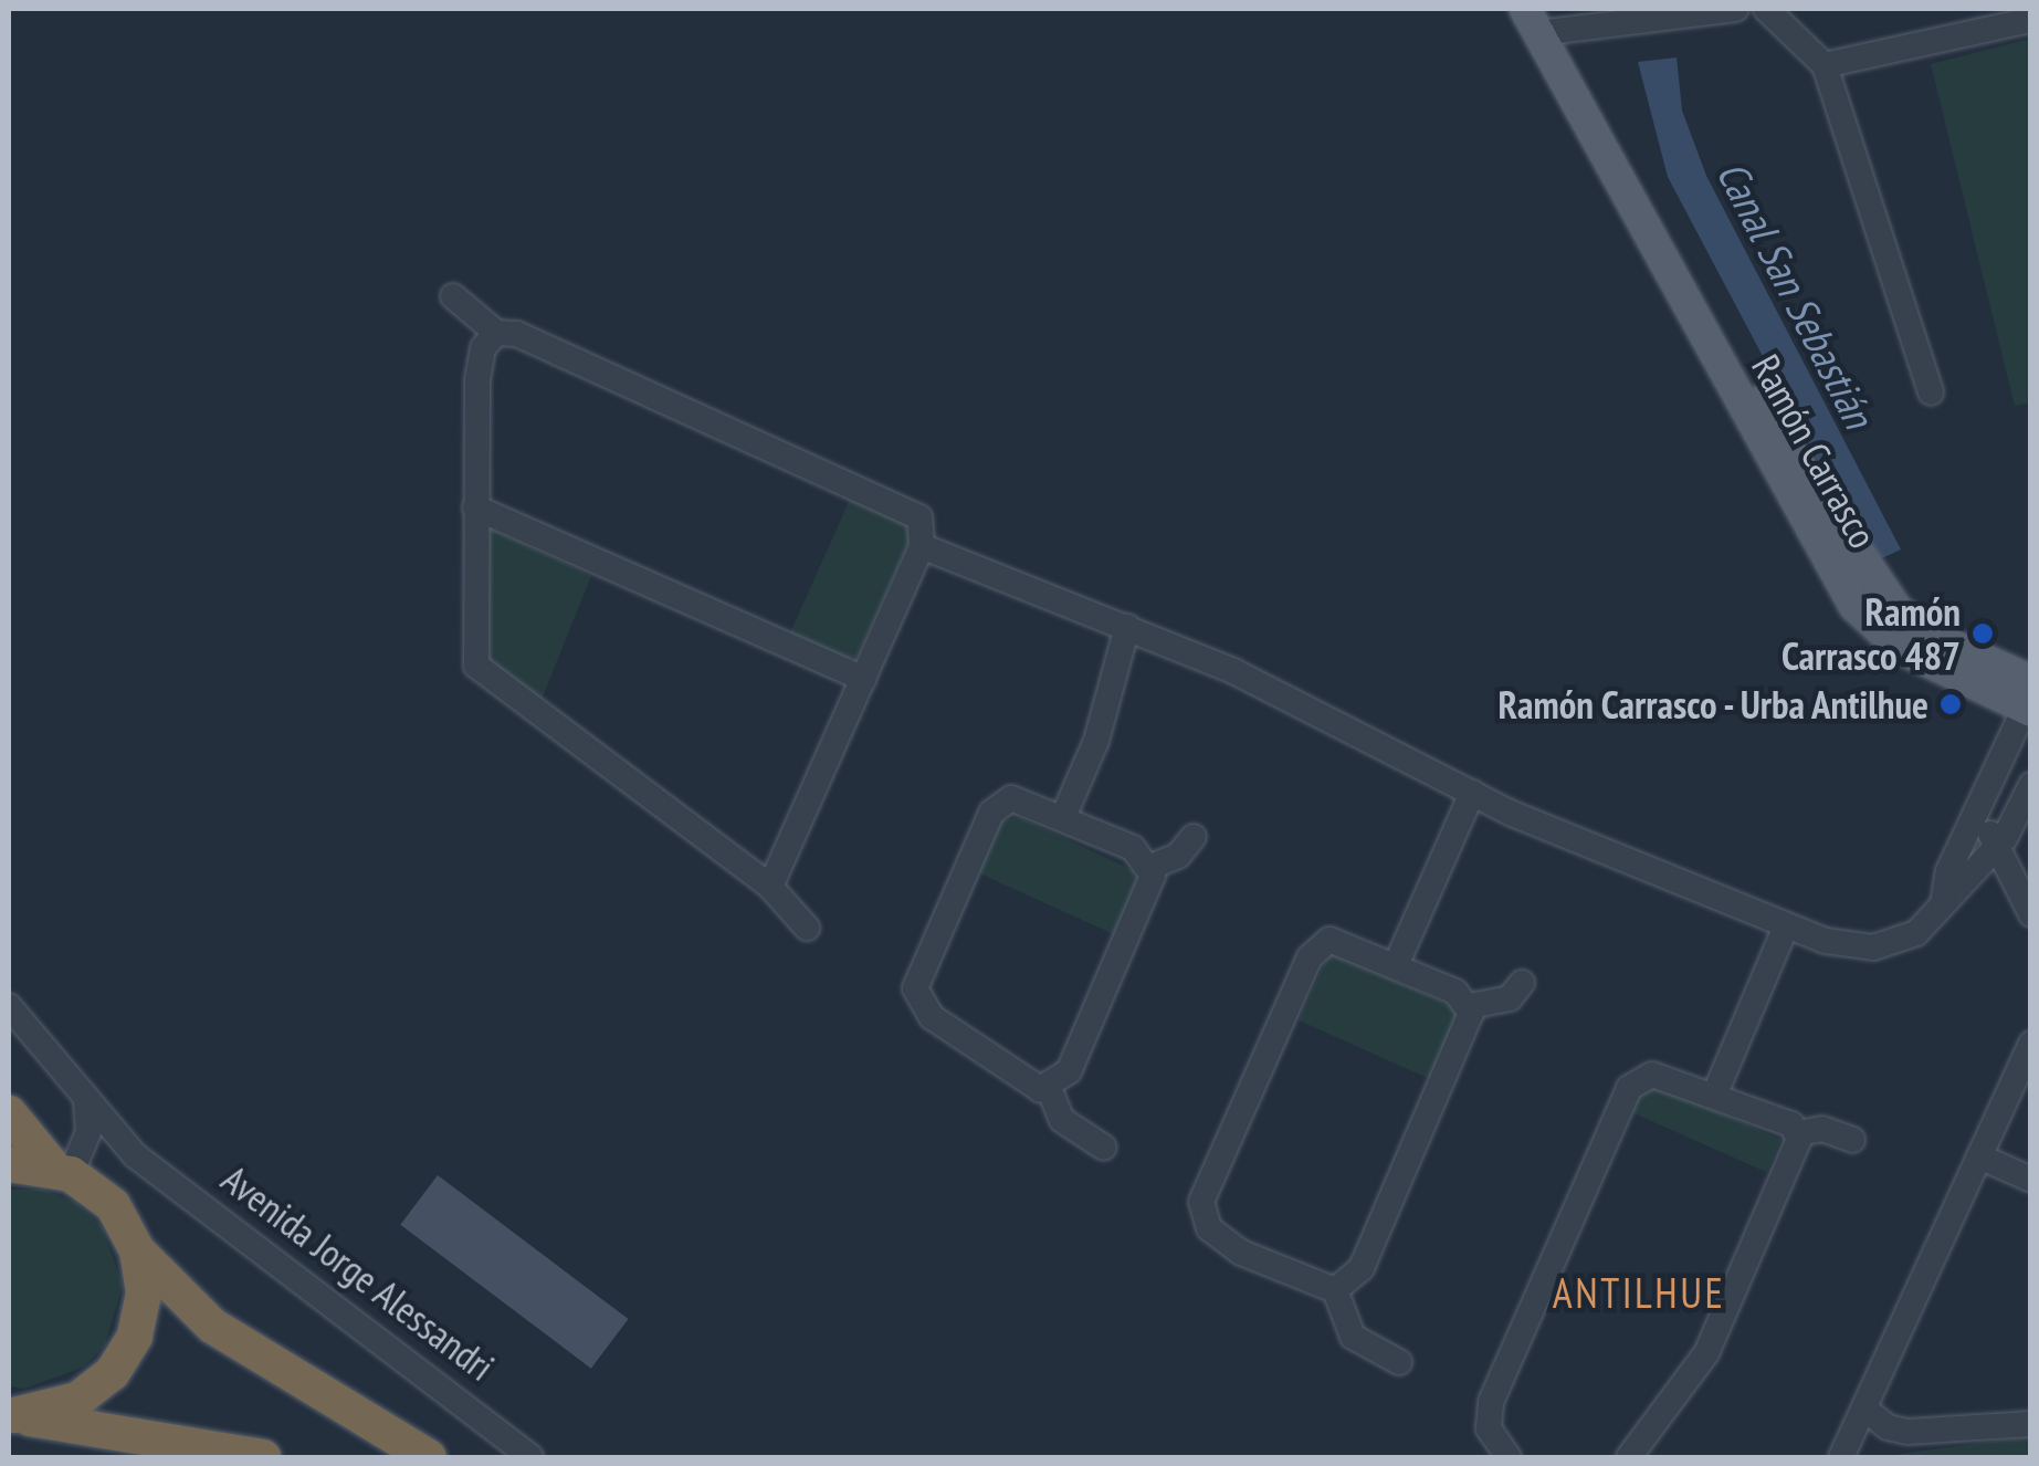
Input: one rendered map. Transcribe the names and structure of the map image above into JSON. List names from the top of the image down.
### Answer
{
  "streets": {
    "main road": ["Ramón Carrasco"],
    "street": ["Avenida Jorge Alessandri"]
  },
  "districts": ["ANTILHUE"],
  "water": ["Canal San Sebastián"],
  "places": ["Ramón Carrasco 487", "Ramón Carrasco - Urba Antilhue"]
}
